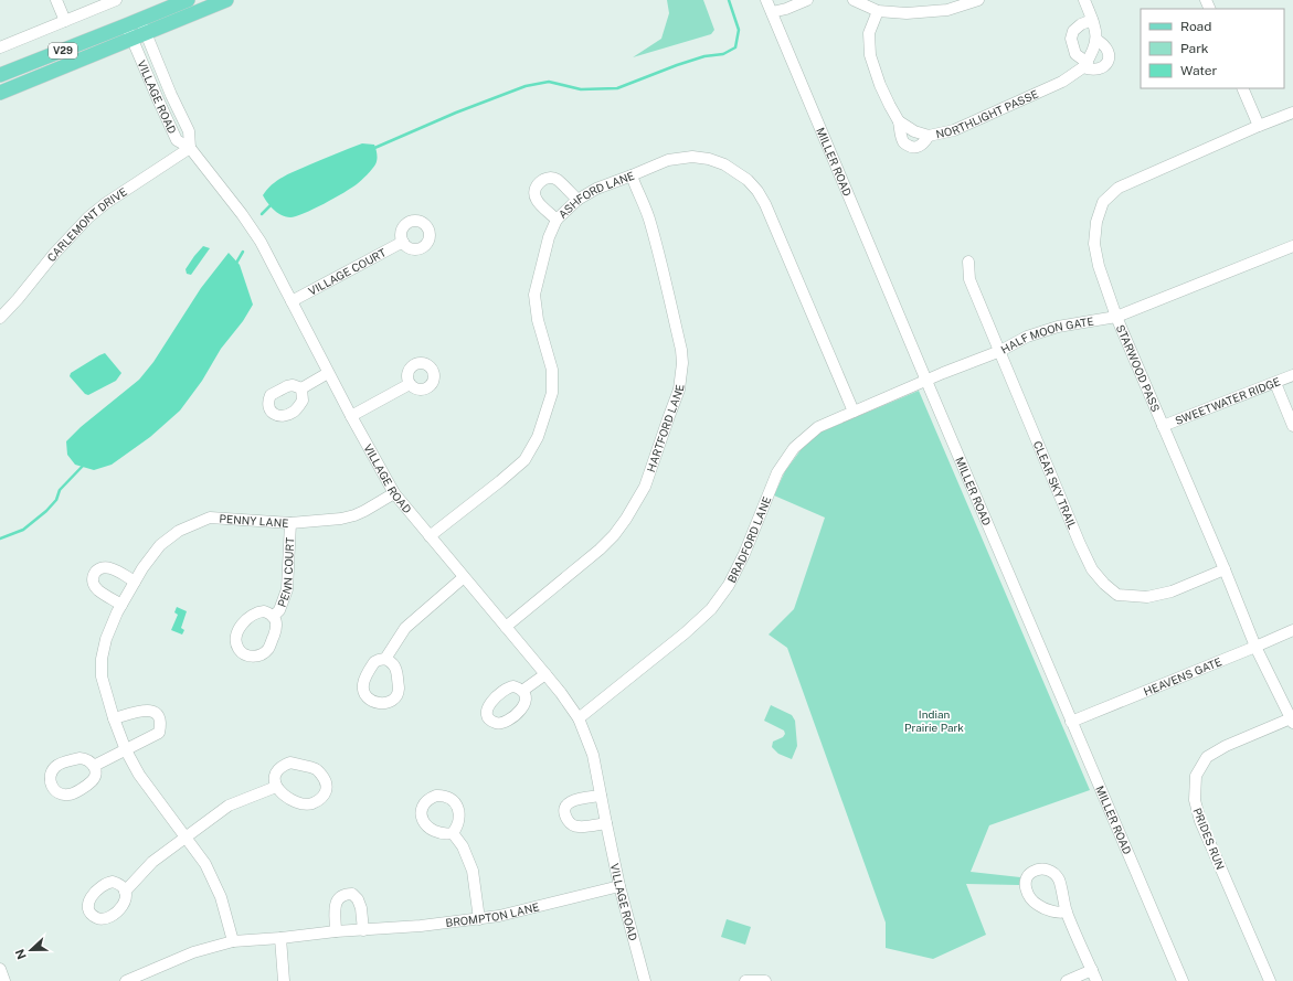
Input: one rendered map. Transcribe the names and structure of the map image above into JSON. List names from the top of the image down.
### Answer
{
  "streets": {
    "main road": ["V29"],
    "street": [
      "VILLAGE ROAD",
      "NORTHLIGHT PASSE",
      "MILLER ROAD",
      "ASHFORD LANE",
      "CARLEMONT DRIVE",
      "VILLAGE COURT",
      "HALF MOON GATE",
      "STARWOOD PASS",
      "SWEETWATER RIDGE",
      "HARTFORD LANE",
      "CLEAR SKY TRAIL",
      "PENNY LANE",
      "BRADFORD LANE",
      "PENN COURT",
      "HEAVENS GATE",
      "PRIDES RUN",
      "BROMPTON LANE"
    ]
  },
  "crossings": [
    ["V29", "VILLAGE ROAD"],
    ["VILLAGE ROAD", "ASHFORD LANE"],
    ["VILLAGE ROAD", "CARLEMONT DRIVE"],
    ["VILLAGE ROAD", "VILLAGE COURT"],
    ["VILLAGE ROAD", "HARTFORD LANE"],
    ["VILLAGE ROAD", "PENNY LANE"],
    ["VILLAGE ROAD", "BRADFORD LANE"],
    ["VILLAGE ROAD", "BROMPTON LANE"],
    ["MILLER ROAD", "HALF MOON GATE"],
    ["MILLER ROAD", "BRADFORD LANE"],
    ["MILLER ROAD", "HEAVENS GATE"],
    ["ASHFORD LANE", "HARTFORD LANE"],
    ["ASHFORD LANE", "BRADFORD LANE"],
    ["HALF MOON GATE", "STARWOOD PASS"],
    ["HALF MOON GATE", "CLEAR SKY TRAIL"],
    ["HALF MOON GATE", "BRADFORD LANE"],
    ["STARWOOD PASS", "SWEETWATER RIDGE"],
    ["STARWOOD PASS", "CLEAR SKY TRAIL"],
    ["STARWOOD PASS", "HEAVENS GATE"],
    ["STARWOOD PASS", "PRIDES RUN"],
    ["PENNY LANE", "PENN COURT"],
    ["PENNY LANE", "BROMPTON LANE"]
  ],
  "parks": ["Indian Prairie Park"],
  "legend": ["Road", "Park", "Water"],
  "north": "left"
}
